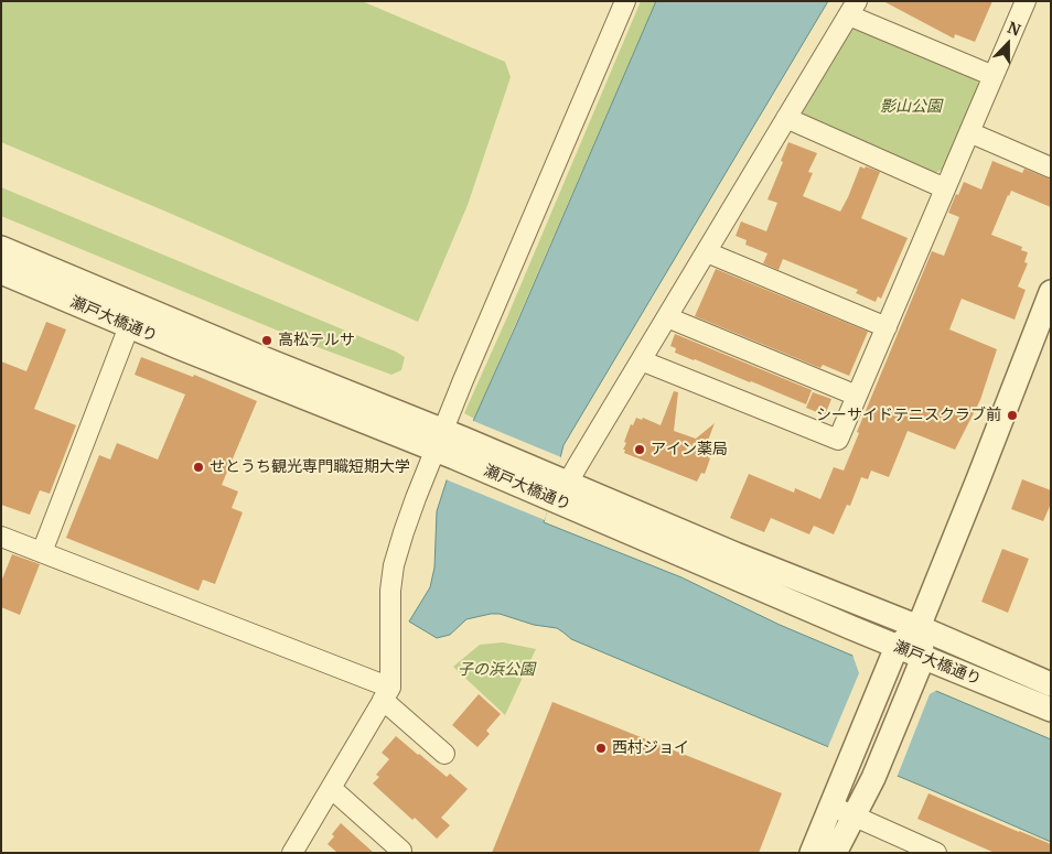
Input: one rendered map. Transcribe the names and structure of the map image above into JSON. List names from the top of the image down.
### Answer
{
  "streets": {
    "street": ["瀬戸大橋通り"]
  },
  "parks": ["影山公園", "子の浜公園"],
  "places": [
    "高松テルサ",
    "シーサイドテニスクラブ前",
    "アイン薬局",
    "せとうち観光専門職短期大学",
    "西村ジョイ"
  ],
  "north": "top"
}
